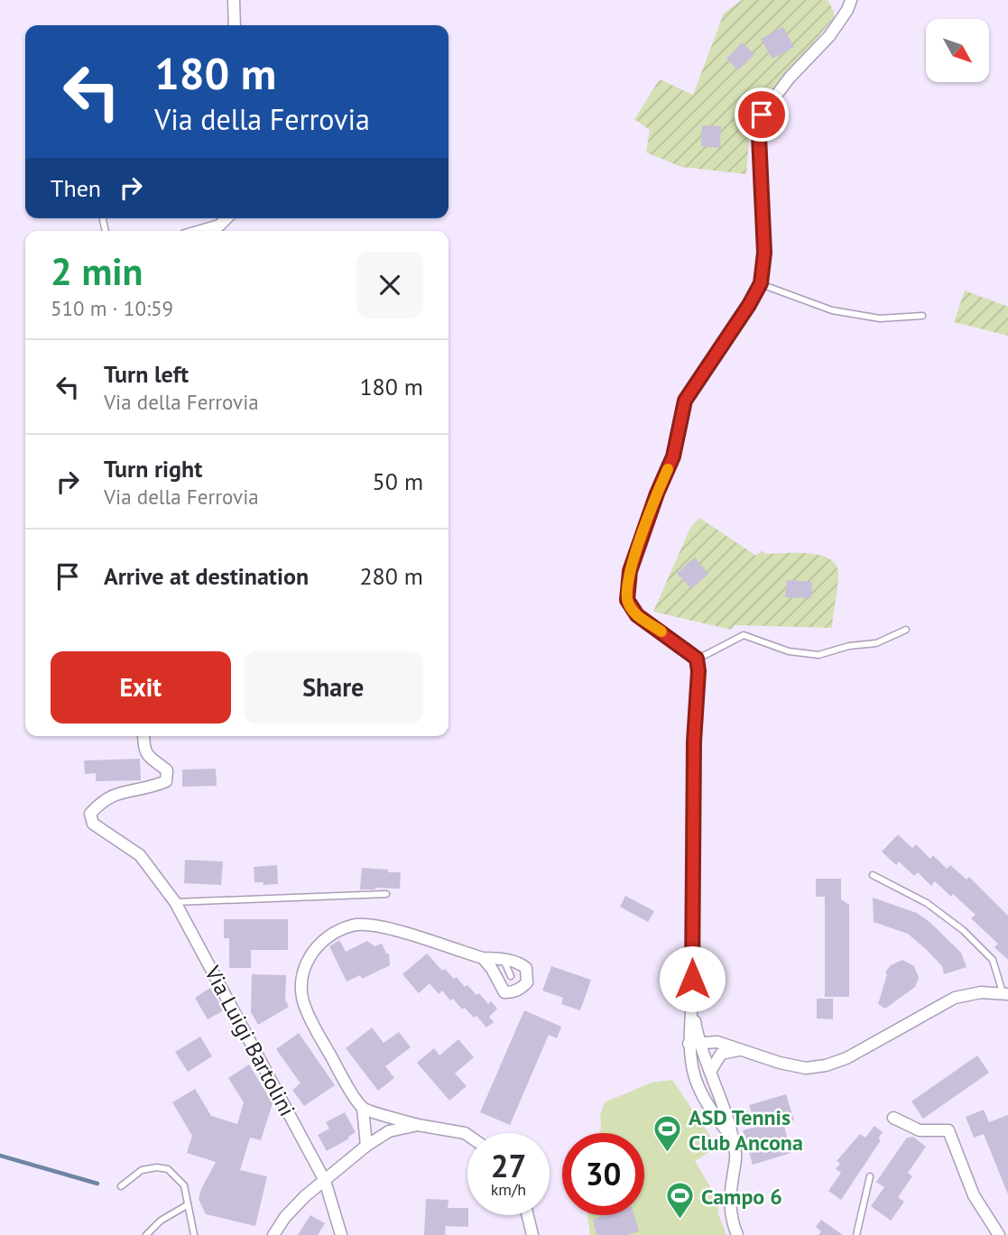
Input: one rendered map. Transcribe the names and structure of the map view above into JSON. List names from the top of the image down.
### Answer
{
  "streets": {
    "street": ["Via Luigi Bartolini"]
  },
  "places": {
    "sports": ["ASD Tennis Club Ancona", "Campo 6"]
  },
  "north": "bottom right",
  "page": {
    "turn": ["180 m", "Via della Ferrovia"],
    "then": "Then",
    "heading": ["2 min", "510 m · 10:59"],
    "list": [
      {
        "name": "Turn left",
        "note": "Via della Ferrovia",
        "value": "180 m"
      },
      {
        "name": "Turn right",
        "note": "Via della Ferrovia",
        "value": "50 m"
      },
      {
        "name": "Arrive at destination",
        "value": "280 m"
      }
    ],
    "buttons": ["Exit", "Share"],
    "speed": "27 km/h",
    "limit": "30"
  }
}
